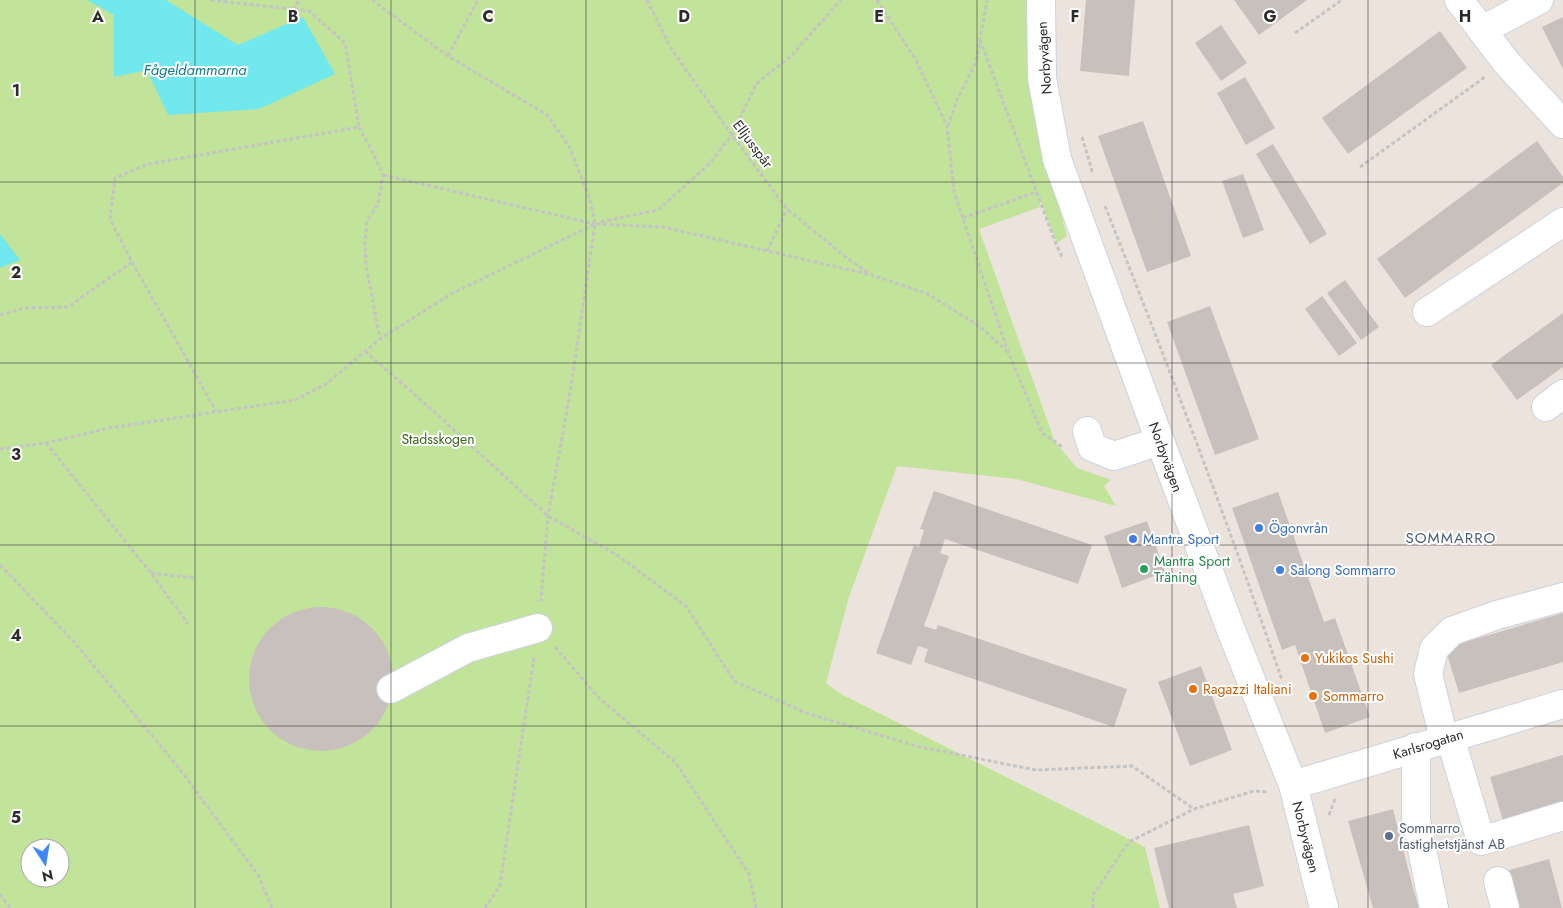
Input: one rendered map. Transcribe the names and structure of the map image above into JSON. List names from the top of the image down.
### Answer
{
  "streets": {
    "street": ["Norbyvägen", "Karlsrogatan"],
    "path": ["Elljusspår"]
  },
  "crossings": [
    ["Norbyvägen", "Karlsrogatan"]
  ],
  "districts": ["SOMMARRO"],
  "water": ["Fågeldammarna"],
  "parks": ["Stadsskogen"],
  "places": [
    "Ögonvrån",
    "Mantra Sport",
    "Mantra Sport Träning",
    "Salong Sommarro",
    "Yukikos Sushi",
    "Ragazzi Italiani",
    "Sommarro",
    "Sommarro fastighetstjänst AB"
  ],
  "north": "bottom",
  "grid": {
    "columns": [
      "A",
      "B",
      "C",
      "D",
      "E",
      "F",
      "G",
      "H"
    ],
    "rows": [
      "1",
      "2",
      "3",
      "4",
      "5"
    ]
  }
}
